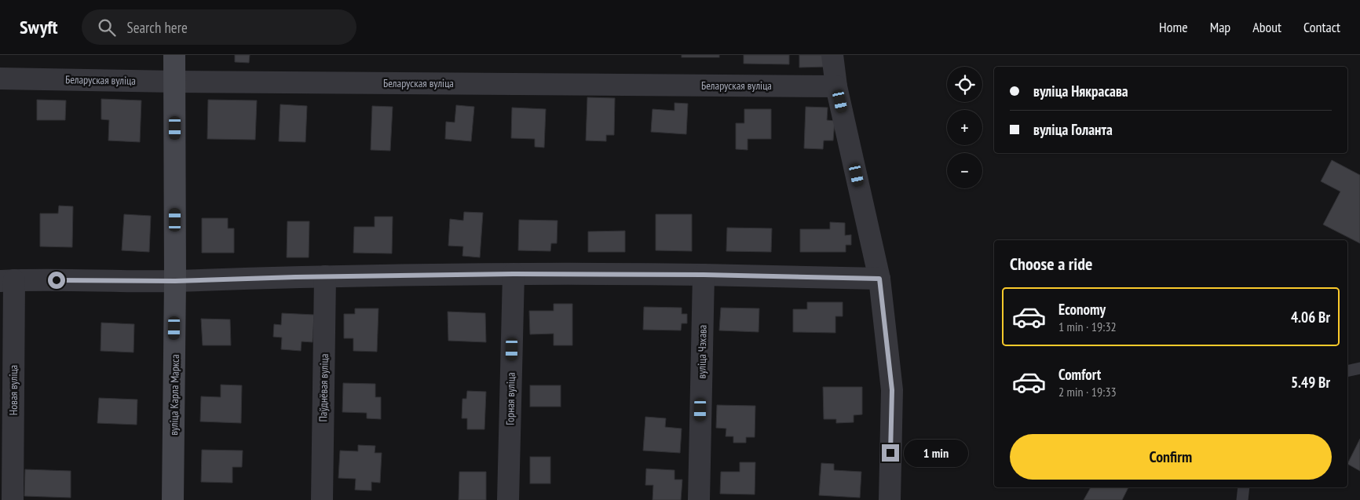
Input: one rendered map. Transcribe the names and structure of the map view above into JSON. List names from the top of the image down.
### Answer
{
  "streets": {
    "street": [
      "Беларуская вуліца",
      "вуліца Чэхава",
      "Паўднёвая вуліца",
      "Новая вуліца",
      "вуліца Карла Маркса",
      "Горная вуліца"
    ]
  },
  "crossings": [
    ["Беларуская вуліца", "вуліца Карла Маркса"]
  ],
  "page": {
    "header": "Swyft",
    "search": "Search here",
    "nav": [
      "Home",
      "Map",
      "About",
      "Contact"
    ],
    "map_buttons": ["+", "−"],
    "banner": ["вуліца Някрасава", "вуліца Голанта"],
    "heading": "Choose a ride",
    "list": [
      {
        "name": "Economy",
        "note": "1 min · 19:32",
        "value": "4.06 Br"
      },
      {
        "name": "Comfort",
        "note": "2 min · 19:33",
        "value": "5.49 Br"
      }
    ],
    "buttons": "Confirm",
    "bubble": "1 min"
  }
}
